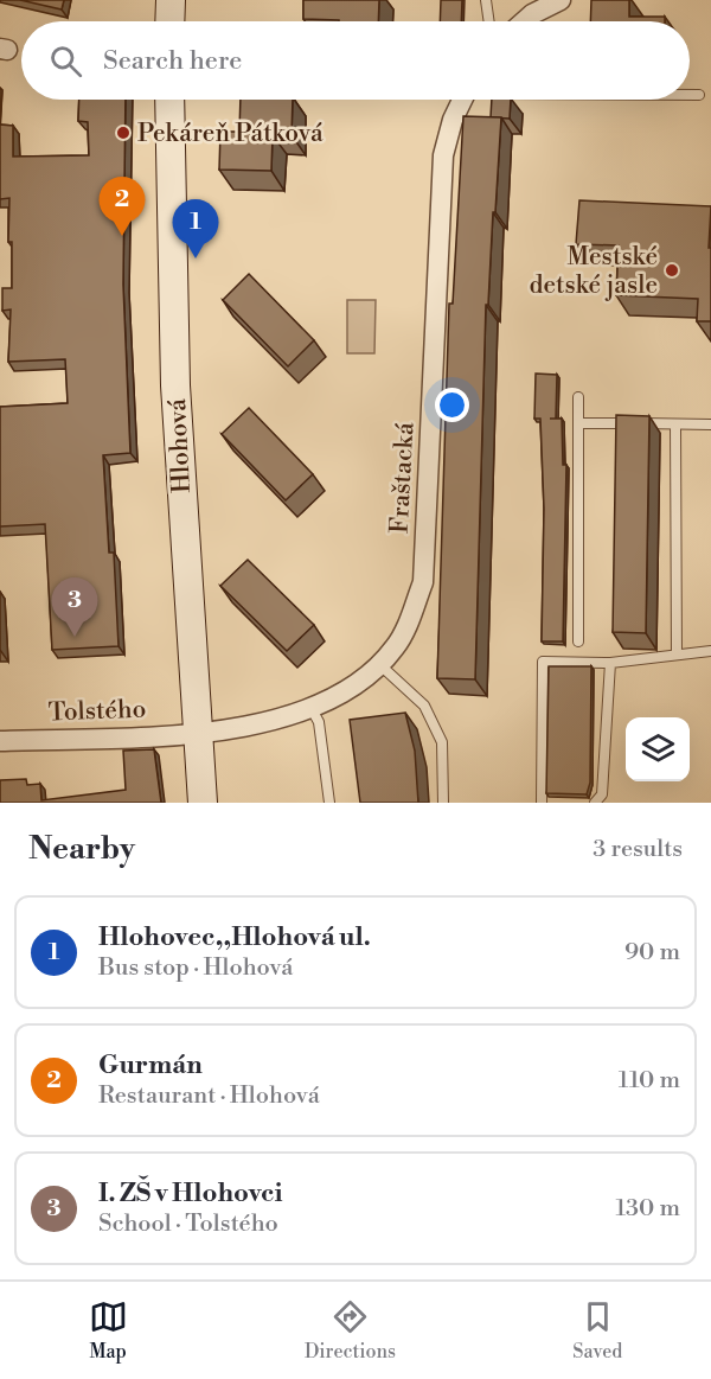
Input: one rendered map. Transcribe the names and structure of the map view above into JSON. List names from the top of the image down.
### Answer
{
  "streets": {
    "main road": ["Hlohová"],
    "street": ["Fraštacká", "Tolstého"]
  },
  "crossings": [
    ["Hlohová", "Fraštacká"],
    ["Hlohová", "Tolstého"],
    ["Fraštacká", "Tolstého"]
  ],
  "places": ["Pekáreň Pátková", "Mestské detské jasle"],
  "page": {
    "search": "Search here",
    "pins": ["2", "1", "3"],
    "heading": ["Nearby", "3 results"],
    "list": [
      {
        "mark": "1",
        "name": "Hlohovec,,Hlohová ul.",
        "note": "Bus stop · Hlohová",
        "value": "90 m"
      },
      {
        "mark": "2",
        "name": "Gurmán",
        "note": "Restaurant · Hlohová",
        "value": "110 m"
      },
      {
        "mark": "3",
        "name": "I. ZŠ v Hlohovci",
        "note": "School · Tolstého",
        "value": "130 m"
      }
    ],
    "nav": ["Map", "Directions", "Saved"]
  }
}
